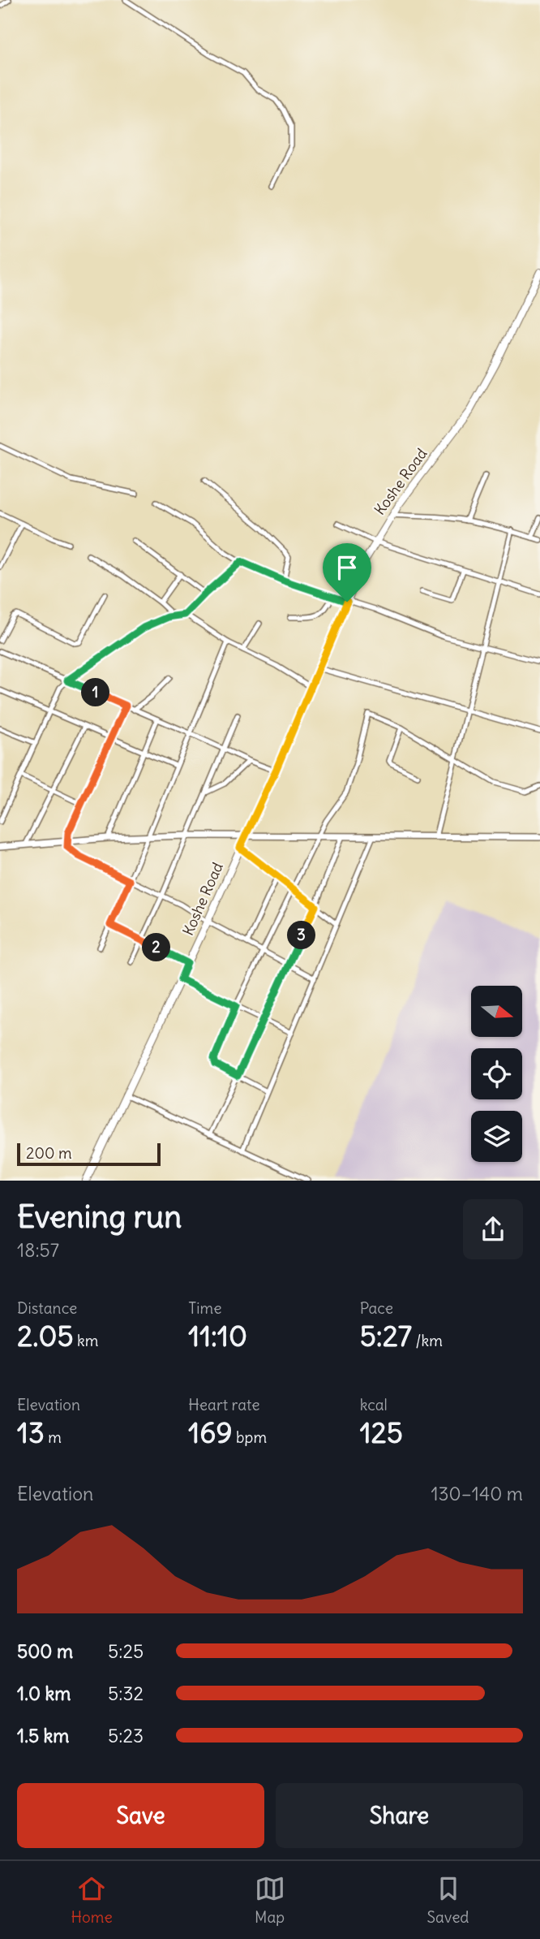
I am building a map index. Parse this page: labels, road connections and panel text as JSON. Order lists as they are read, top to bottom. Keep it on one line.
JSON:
{"streets":{"main road":["Koshe Road"]},"scale_bar":"200 m","north":"right","page":{"pins":["1","3","2"],"scale":"200 m","heading":["Evening run","18:57"],"stats":[["Distance","2.05 km"],["Time","11:10"],["Pace","5:27 /km"],["Elevation","13 m"],["Heart rate","169 bpm"],["kcal","125"]],"chart":["Elevation","130–140 m"],"list":[{"name":"500 m","note":"5:25"},{"name":"1.0 km","note":"5:32"},{"name":"1.5 km","note":"5:23"}],"buttons":["Save","Share"],"tabs":["Home","Map","Saved"]}}
